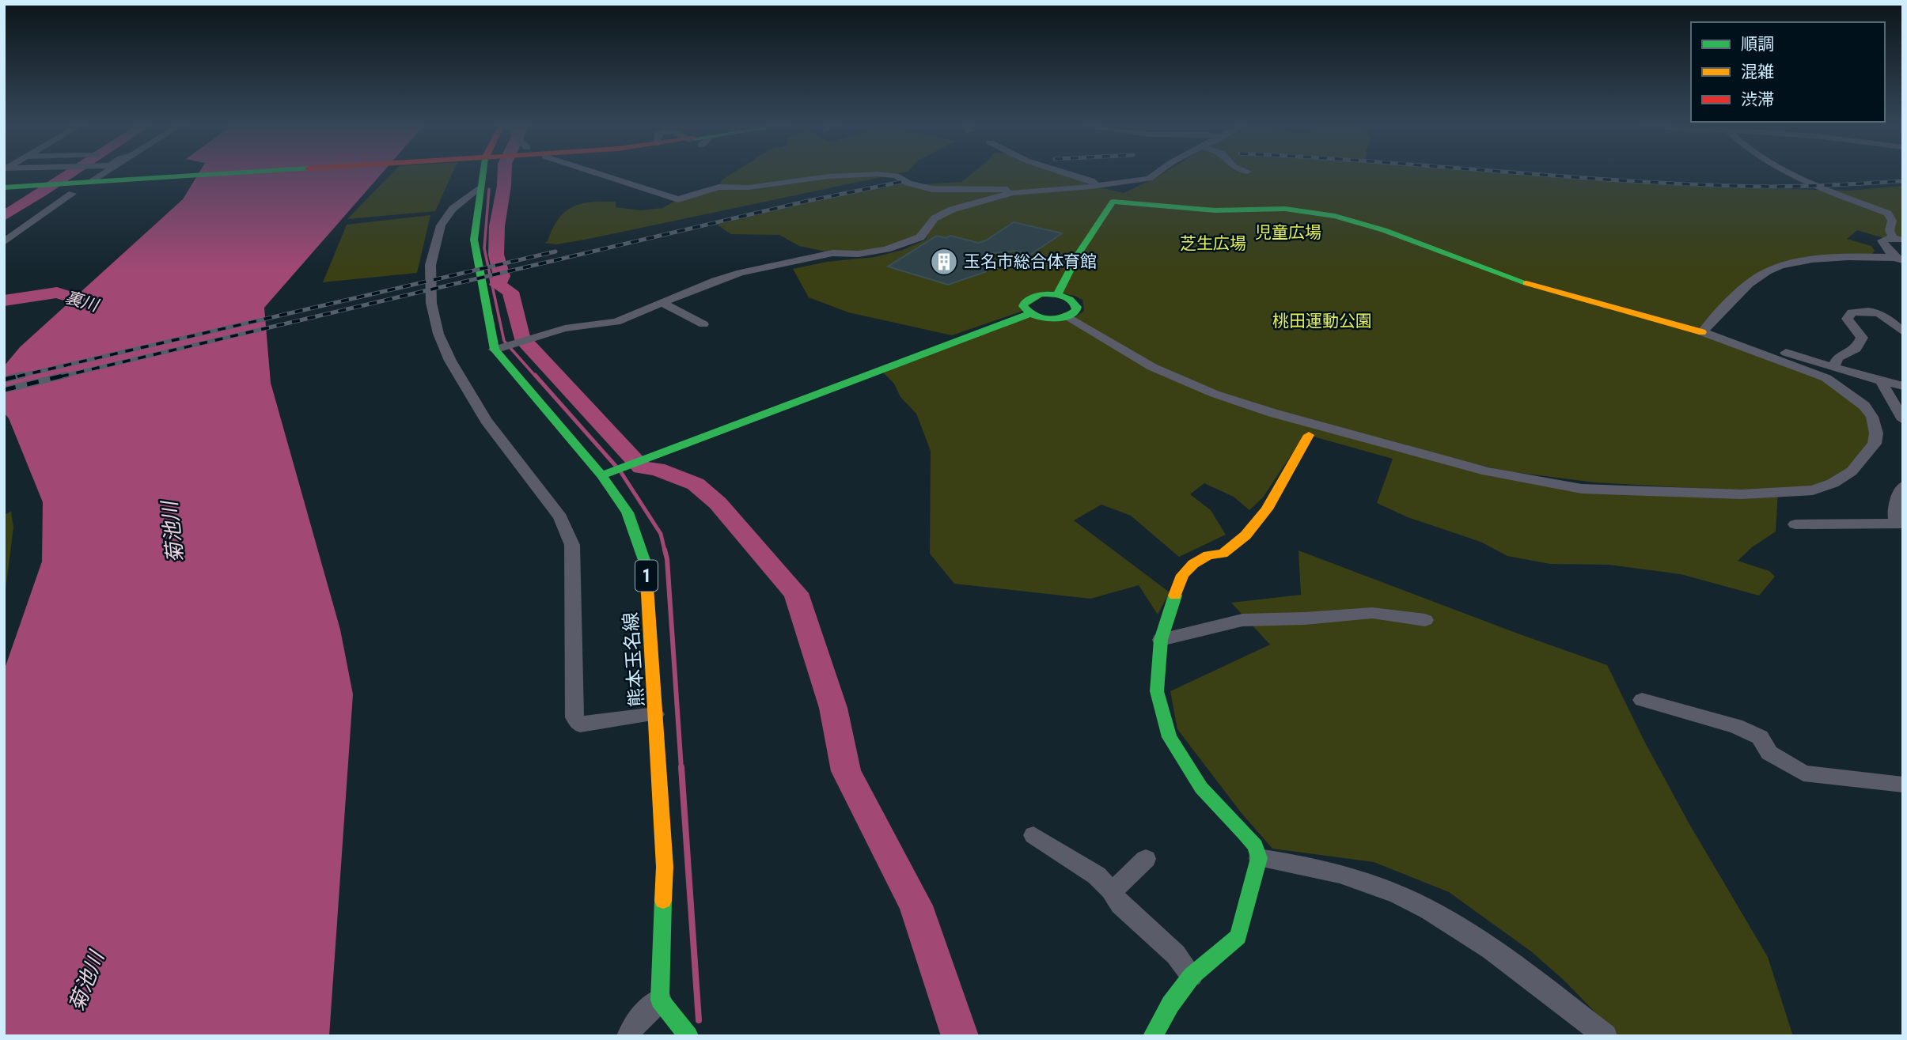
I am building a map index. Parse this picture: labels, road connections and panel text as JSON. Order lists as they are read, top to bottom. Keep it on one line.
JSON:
{"streets":{"main road":["1","熊本玉名線"]},"water":["裏川","菊池川"],"parks":["児童広場","芝生広場","桃田運動公園"],"places":{"building":["玉名市総合体育館"]},"legend":["順調","混雑","渋滞"]}
